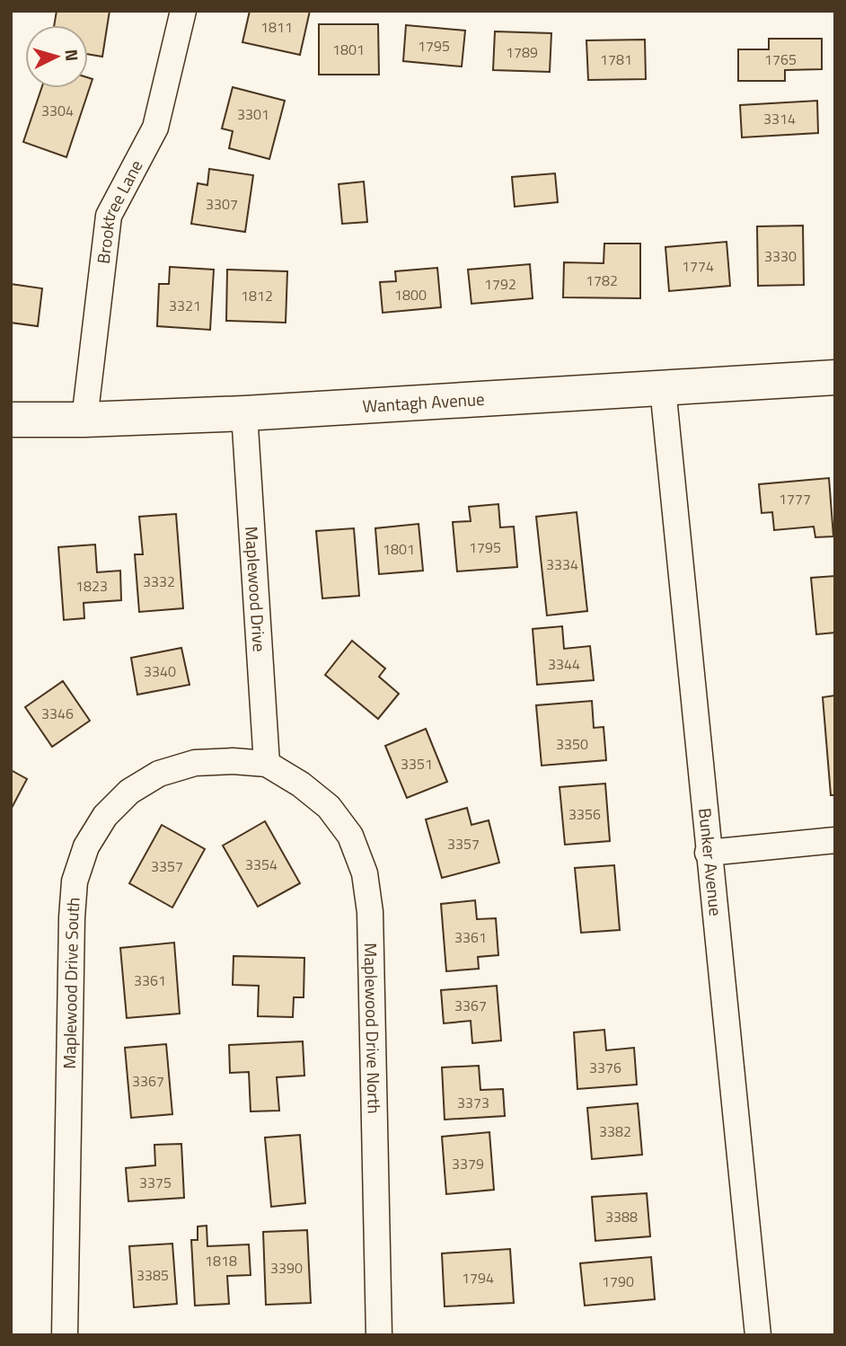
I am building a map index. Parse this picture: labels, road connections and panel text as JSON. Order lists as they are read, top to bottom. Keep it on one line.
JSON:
{"streets":{"main road":["Wantagh Avenue"],"street":["Brooktree Lane","Maplewood Drive","Bunker Avenue","Maplewood Drive South","Maplewood Drive North"]},"crossings":[["Brooktree Lane","Wantagh Avenue"],["Wantagh Avenue","Maplewood Drive"],["Wantagh Avenue","Bunker Avenue"],["Maplewood Drive","Maplewood Drive South"],["Maplewood Drive","Maplewood Drive North"],["Maplewood Drive South","Maplewood Drive North"]],"house_numbers":["1811","1795","1801","1789","1781","1765","3304","3301","3314","3307","3330","1774","1782","1792","1800","1812","3321","1777","1795","1801","3334","3332","1823","3344","3340","3346","3350","3351","3356","3357","3354","3357","3361","3361","3367","3376","3367","3373","3382","3379","3375","3388","1818","3390","3385","1794","1790"],"north":"right"}
